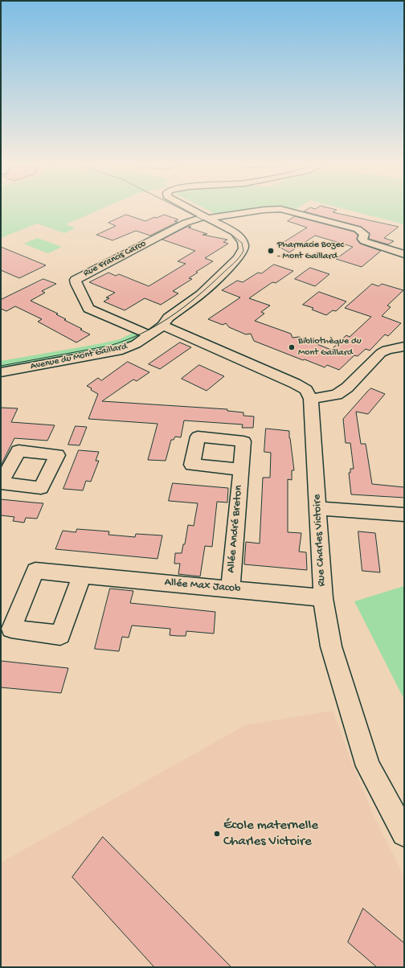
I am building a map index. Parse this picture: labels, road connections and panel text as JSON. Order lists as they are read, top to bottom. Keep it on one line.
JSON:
{"streets":{"street":["Rue Francis Carco","Avenue du Mont Gaillard","Allée André Breton","Rue Charles Victoire","Allée Max Jacob"]},"crossings":[["Rue Francis Carco","Avenue du Mont Gaillard"],["Allée André Breton","Allée Max Jacob"],["Rue Charles Victoire","Allée Max Jacob"]],"places":["Pharmacie Bozec - Mont Gaillard","Bibliothèque du Mont Gaillard","École maternelle Charles Victoire"]}
